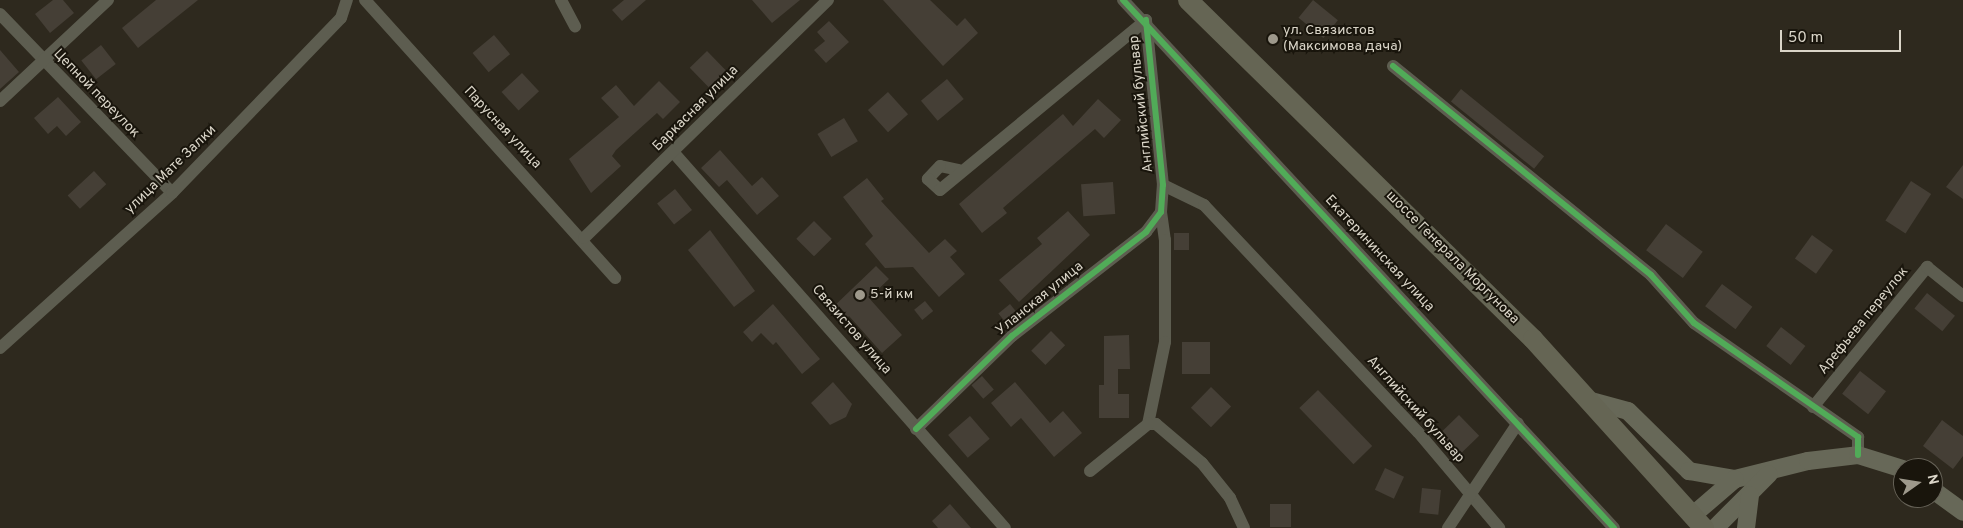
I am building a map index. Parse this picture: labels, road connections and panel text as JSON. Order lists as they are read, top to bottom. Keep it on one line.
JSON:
{"streets":{"main road":["шоссе Генерала Моргунова"],"street":["Цепной переулок","Английский бульвар","Баркасная улица","Парусная улица","улица Мате Залки","Екатерининская улица","Уланская улица","Арефьева переулок","Связистов улица"]},"crossings":[["Цепной переулок","улица Мате Залки"],["Английский бульвар","Екатерининская улица"],["Баркасная улица","Парусная улица"],["Баркасная улица","Связистов улица"],["Уланская улица","Связистов улица"]],"places":["ул. Связистов (Максимова дача)","5-й км"],"scale_bar":"50 m","north":"right"}
